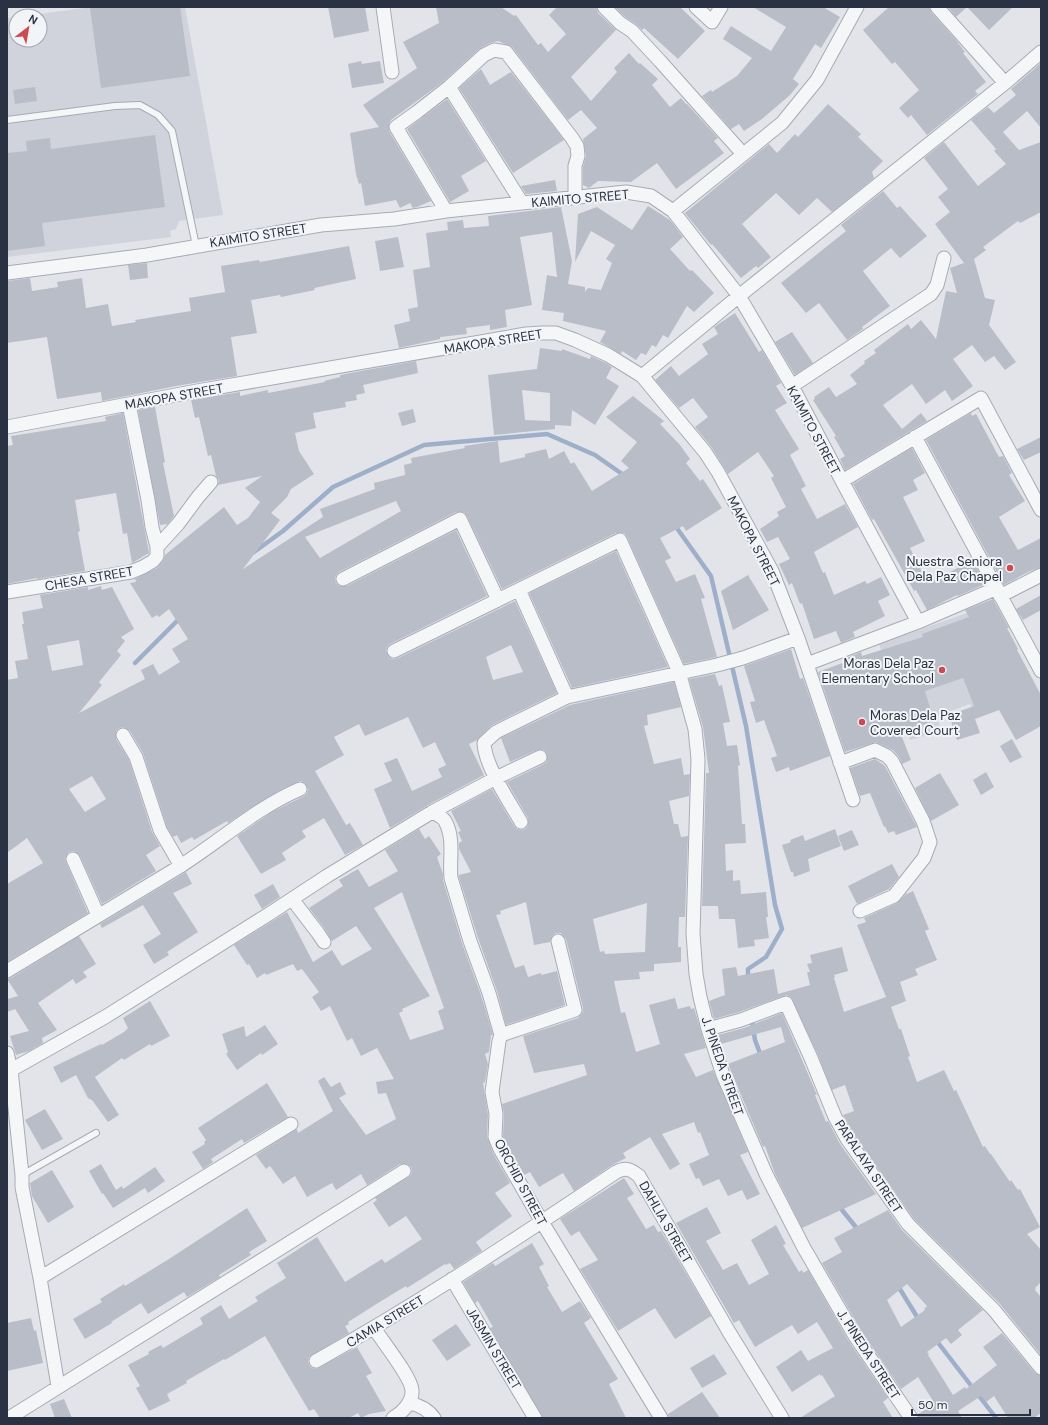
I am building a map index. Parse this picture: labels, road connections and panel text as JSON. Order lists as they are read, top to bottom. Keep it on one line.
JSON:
{"streets":{"street":["KAIMITO STREET","MAKOPA STREET","CHESA STREET","J. PINEDA STREET","PARALAYA STREET","ORCHID STREET","DAHLIA STREET","CAMIA STREET","JASMIN STREET"]},"crossings":[["J. PINEDA STREET","PARALAYA STREET"],["ORCHID STREET","DAHLIA STREET"],["DAHLIA STREET","CAMIA STREET"],["DAHLIA STREET","JASMIN STREET"],["CAMIA STREET","JASMIN STREET"]],"places":["Nuestra Seniora Dela Paz Chapel","Moras Dela Paz Elementary School","Moras Dela Paz Covered Court"],"scale_bar":"50 m","north":"top right"}
